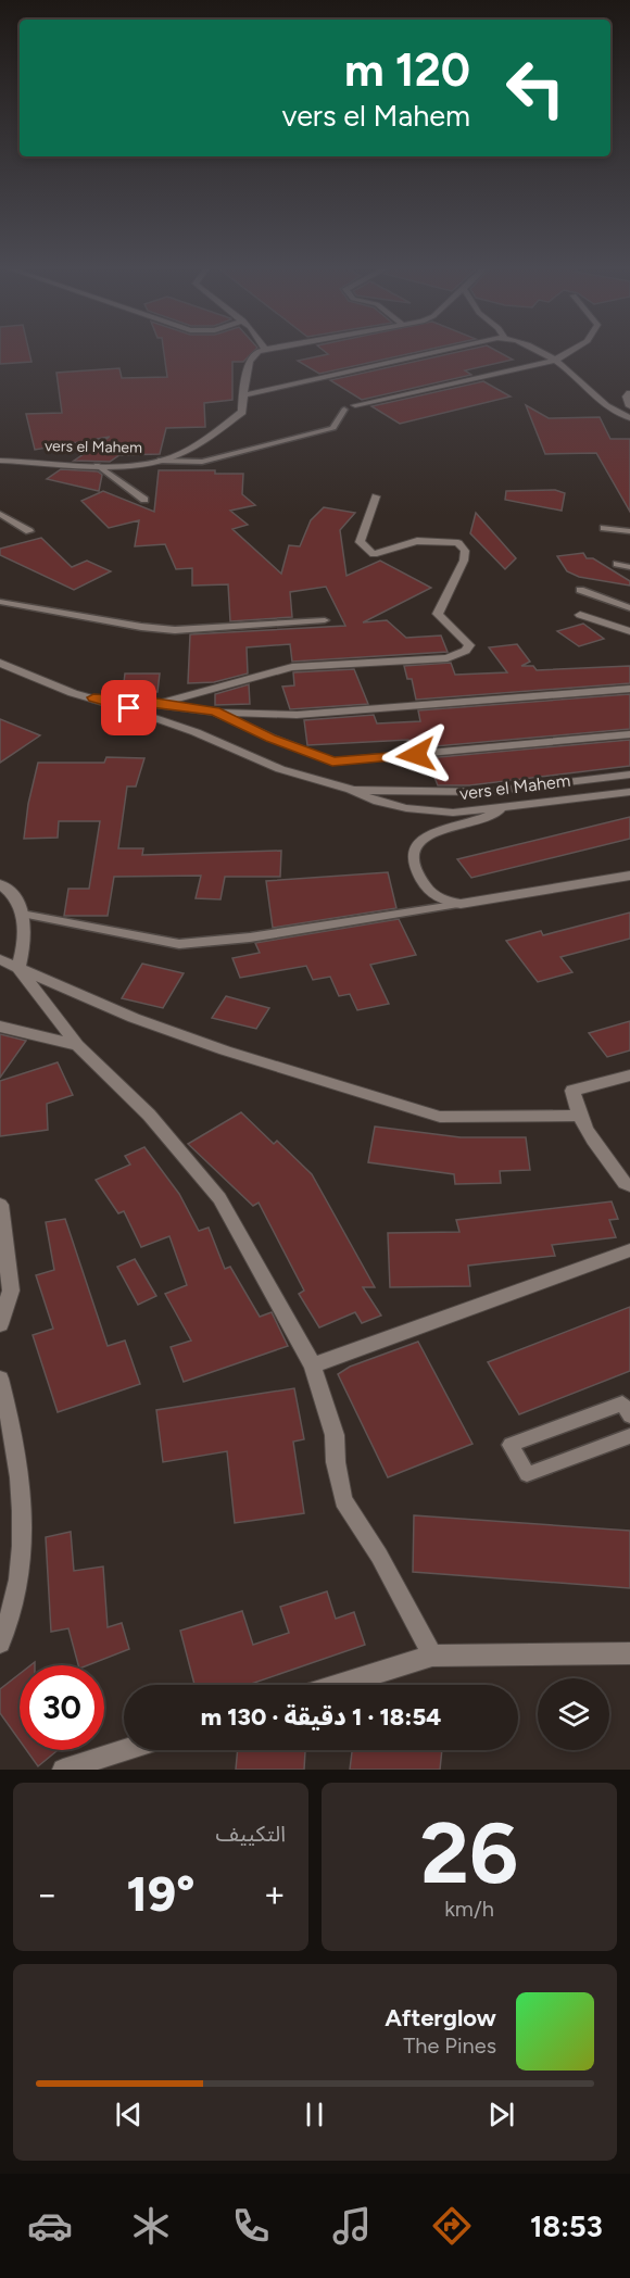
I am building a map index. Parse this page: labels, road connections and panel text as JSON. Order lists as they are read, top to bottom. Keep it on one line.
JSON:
{"streets":{"street":["vers el Mahem"]},"page":{"turn":["120 m","vers el Mahem"],"limit":"30","trip":"18:54 · 1 دقيقة · 130 m","tile":[["26","km/h"],"التكييف"],"heat":["−","19°","+"],"song":["Afterglow","The Pines"],"tabs":"18:53"}}
